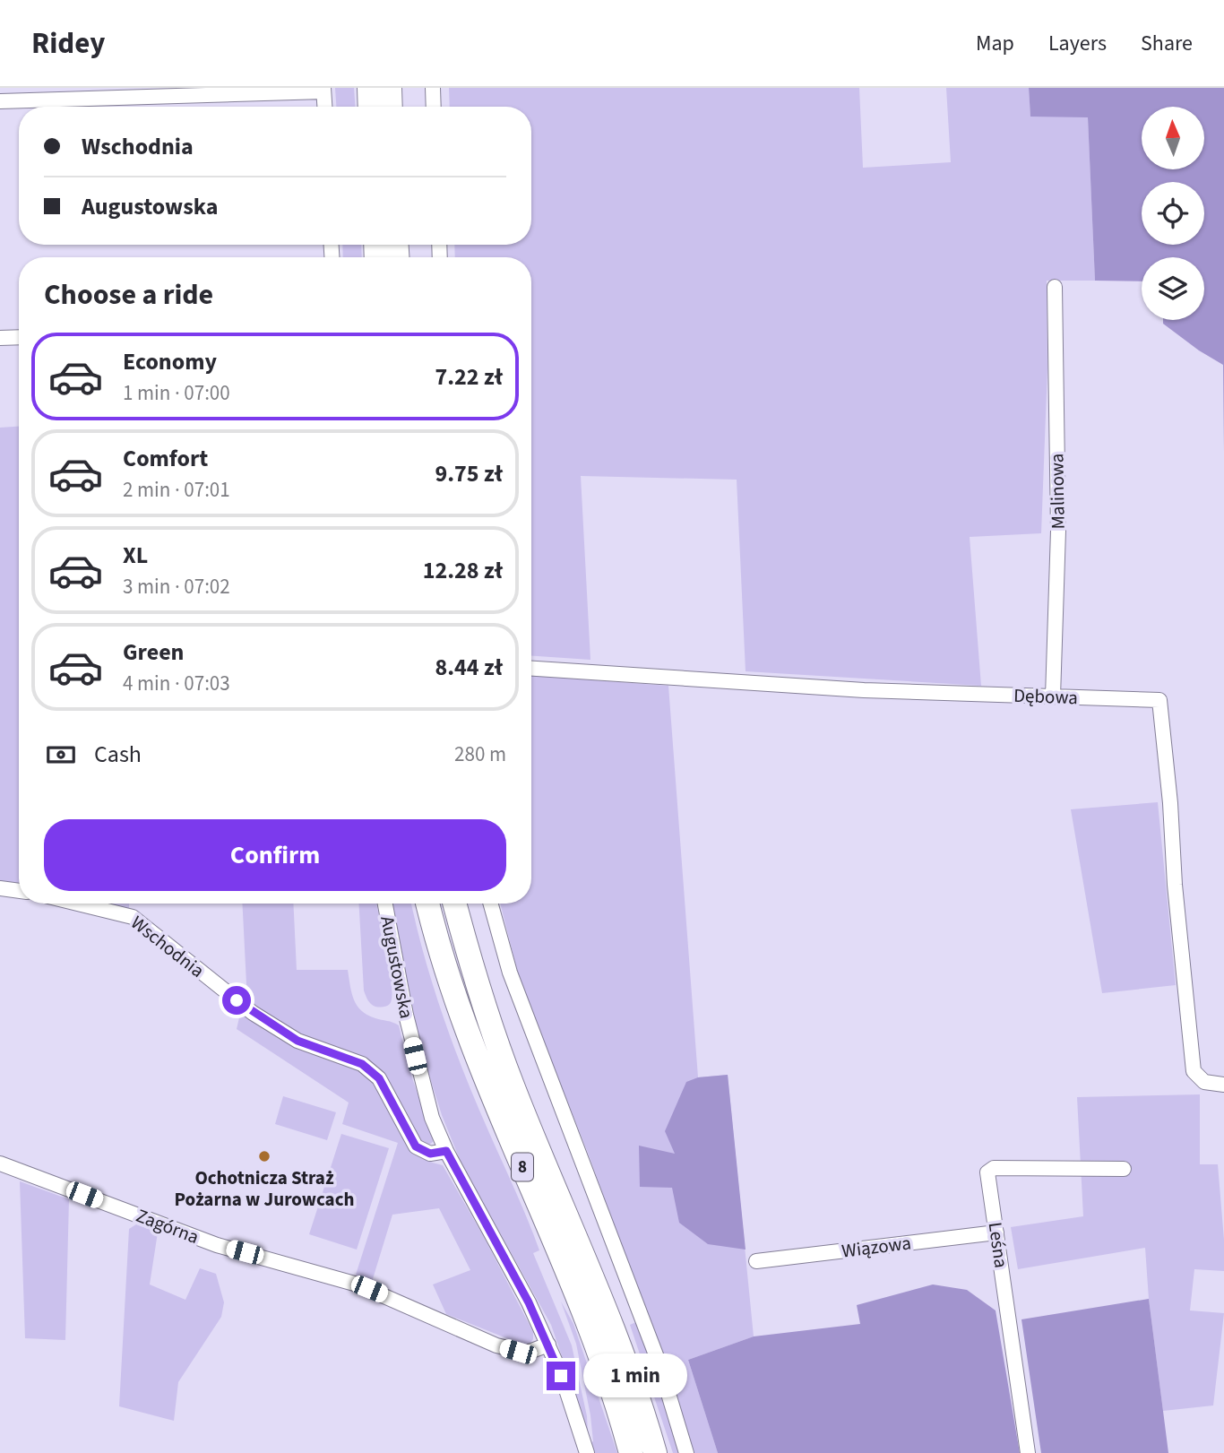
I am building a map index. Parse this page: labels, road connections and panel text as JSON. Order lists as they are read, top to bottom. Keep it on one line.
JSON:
{"streets":{"highway":["8"],"street":["Malinowa","Dębowa","Wschodnia","Augustowska","Zagórna","Leśna","Wiązowa"]},"crossings":[["Malinowa","Dębowa"],["Wschodnia","Augustowska"],["Augustowska","Zagórna"],["Leśna","Wiązowa"]],"places":["Ochotnicza Straż Pożarna w Jurowcach"],"north":"top","page":{"header":"Ridey","nav":["Map","Layers","Share"],"banner":["Wschodnia","Augustowska"],"heading":"Choose a ride","list":[{"name":"Economy","note":"1 min · 07:00","value":"7.22 zł"},{"name":"Comfort","note":"2 min · 07:01","value":"9.75 zł"},{"name":"XL","note":"3 min · 07:02","value":"12.28 zł"},{"name":"Green","note":"4 min · 07:03","value":"8.44 zł"}],"pay":["Cash","280 m"],"buttons":"Confirm","bubble":"1 min"}}
